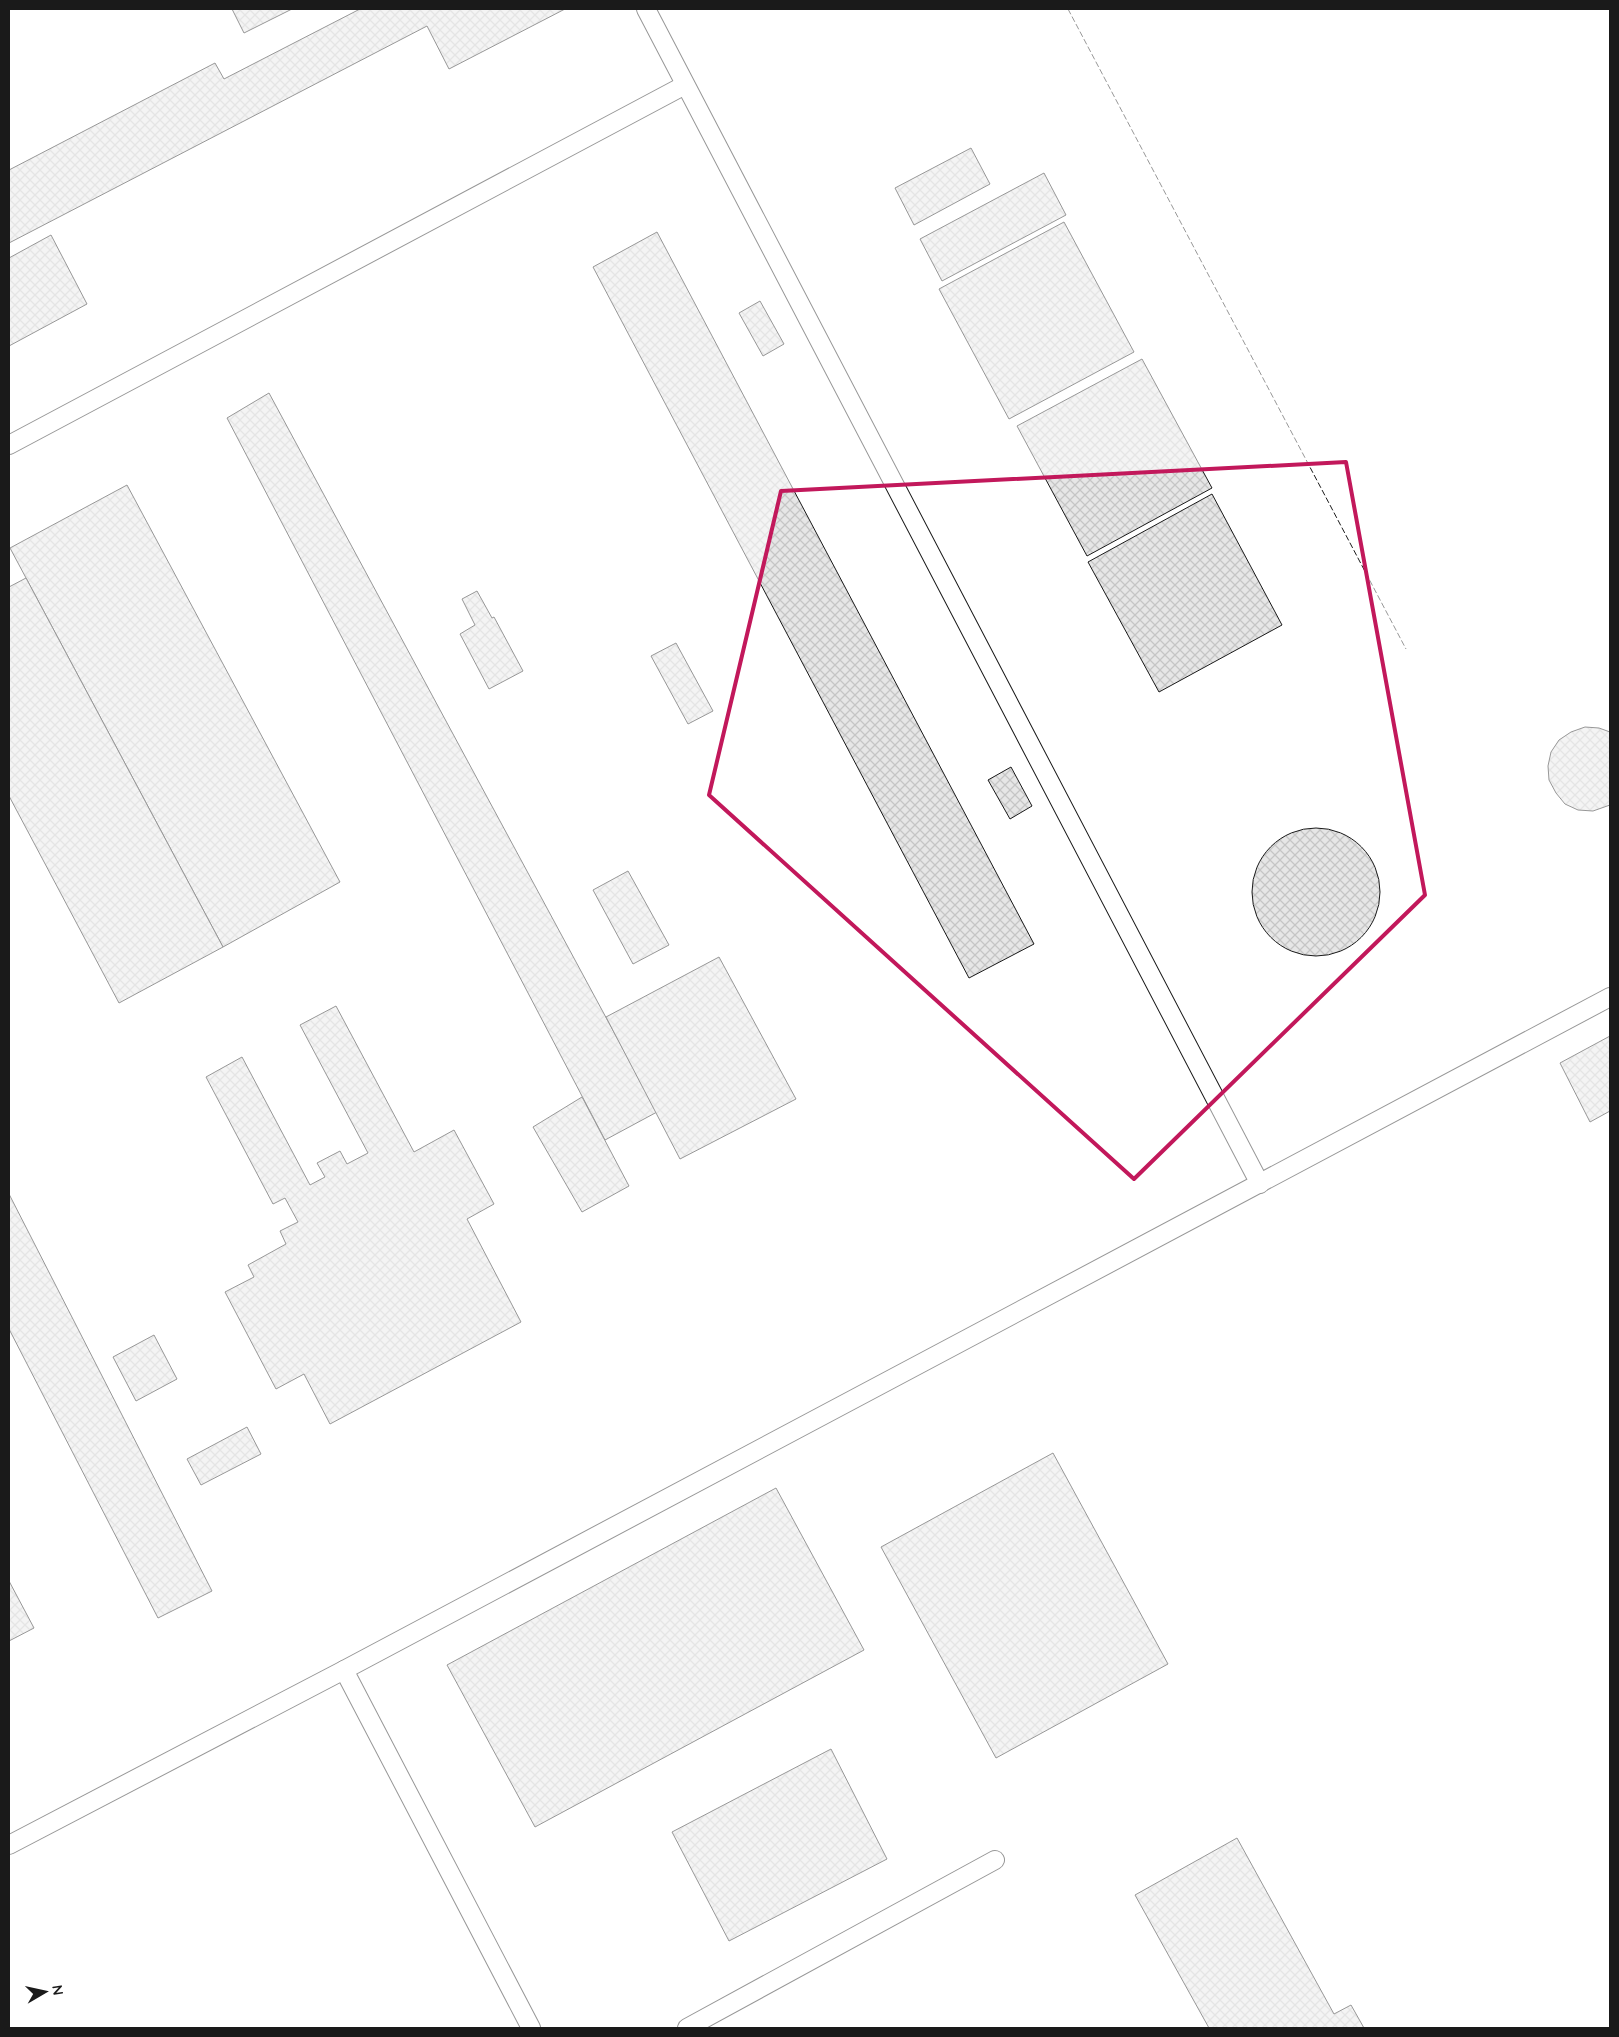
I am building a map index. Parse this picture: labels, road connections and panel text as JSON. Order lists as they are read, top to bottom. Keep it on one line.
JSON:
{"north":"right"}
